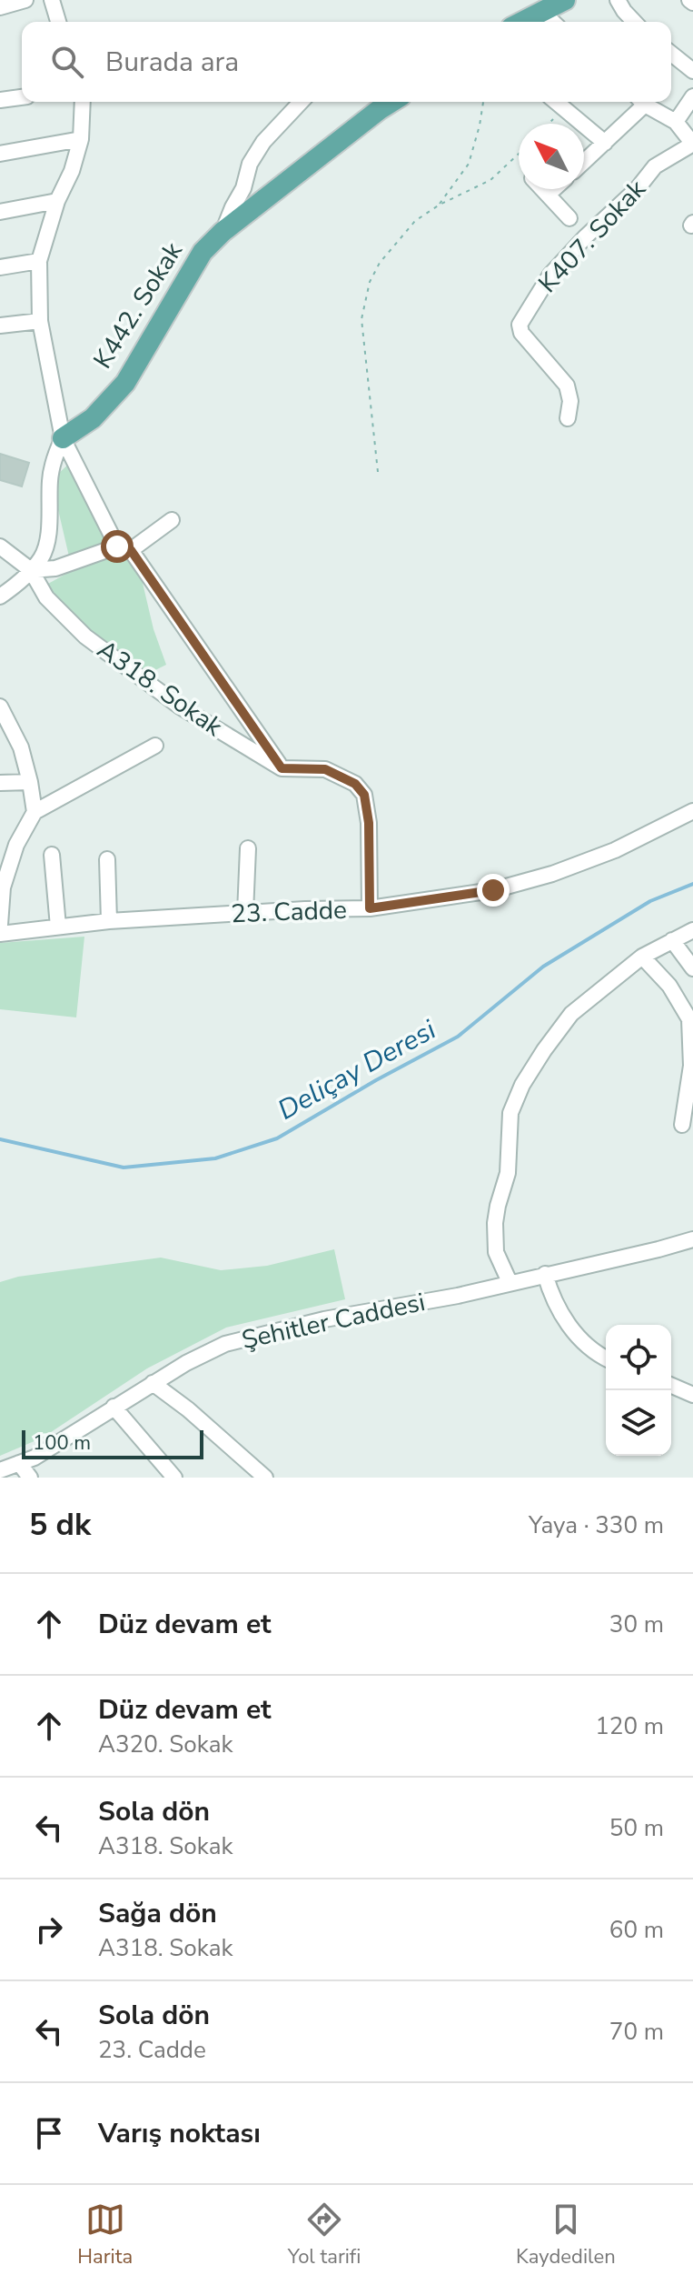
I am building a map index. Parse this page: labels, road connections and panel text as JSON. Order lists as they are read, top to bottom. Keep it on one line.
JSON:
{"streets":{"main road":["K442. Sokak"],"street":["K407. Sokak","A318. Sokak","23. Cadde","Şehitler Caddesi"]},"water":["Deliçay Deresi"],"scale_bar":"100 m","north":"top left","page":{"search":"Burada ara","scale":"100 m","heading":["5 dk","Yaya · 330 m"],"list":[["Düz devam et","30 m"],["Düz devam et","A320. Sokak","120 m"],["Sola dön","A318. Sokak","50 m"],["Sağa dön","A318. Sokak","60 m"],["Sola dön","23. Cadde","70 m"],"Varış noktası"],"nav":["Harita","Yol tarifi","Kaydedilen"]}}
